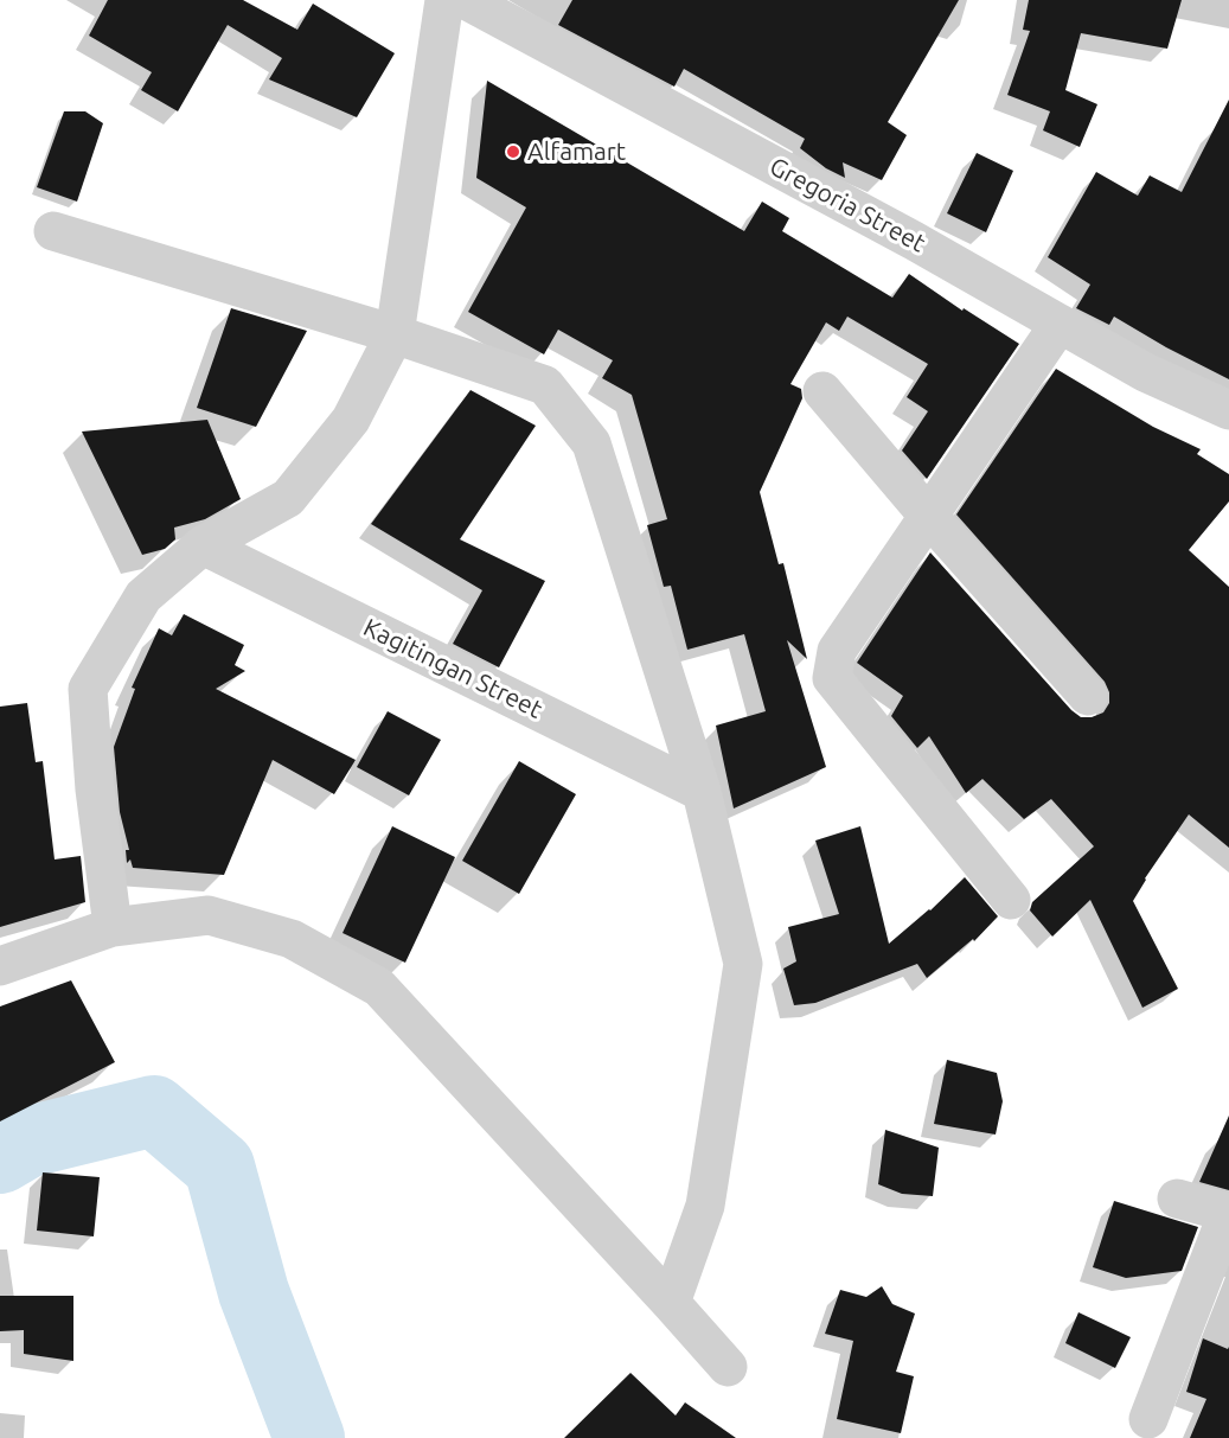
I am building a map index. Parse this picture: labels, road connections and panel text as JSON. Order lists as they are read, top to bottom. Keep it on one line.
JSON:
{"streets":{"street":["Gregoria Street","Kagitingan Street"]},"places":["Alfamart"]}
